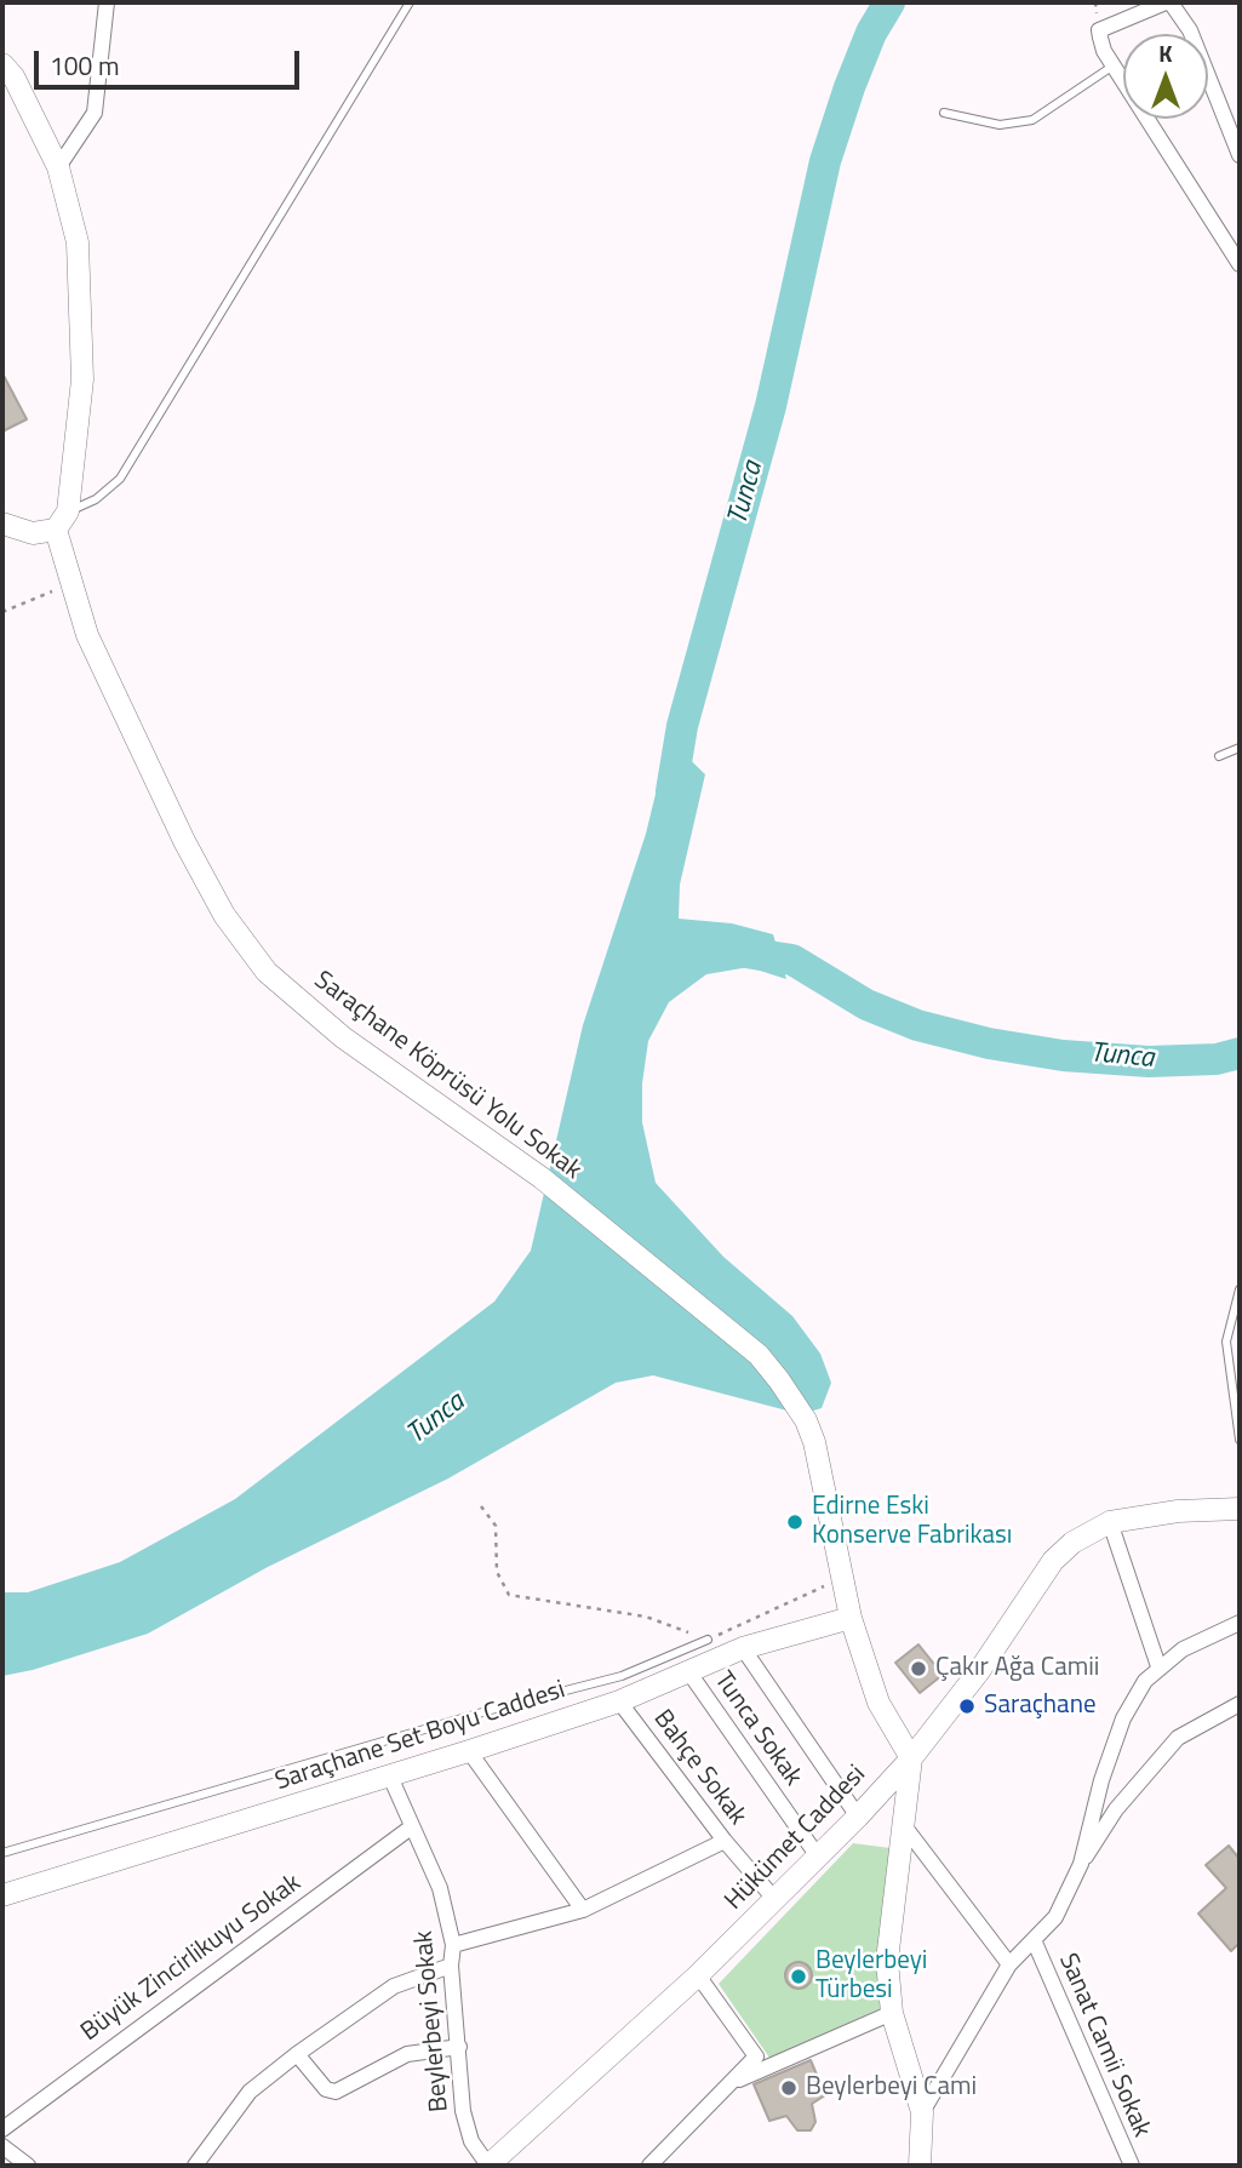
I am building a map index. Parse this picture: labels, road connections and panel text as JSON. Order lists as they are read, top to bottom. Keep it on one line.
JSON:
{"streets":{"street":["Saraçhane Köprüsü Yolu Sokak","Tunca Sokak","Saraçhane Set Boyu Caddesi","Bahçe Sokak","Hükümet Caddesi","Büyük Zincirlikuyu Sokak","Beylerbeyi Sokak","Sanat Camii Sokak"]},"crossings":[["Saraçhane Köprüsü Yolu Sokak","Saraçhane Set Boyu Caddesi"],["Saraçhane Köprüsü Yolu Sokak","Hükümet Caddesi"],["Tunca Sokak","Saraçhane Set Boyu Caddesi"],["Tunca Sokak","Hükümet Caddesi"],["Saraçhane Set Boyu Caddesi","Bahçe Sokak"],["Saraçhane Set Boyu Caddesi","Beylerbeyi Sokak"],["Bahçe Sokak","Hükümet Caddesi"],["Hükümet Caddesi","Beylerbeyi Sokak"],["Büyük Zincirlikuyu Sokak","Beylerbeyi Sokak"]],"water":["Tunca"],"places":["Edirne Eski Konserve Fabrikası","Çakır Ağa Camii","Saraçhane","Beylerbeyi Türbesi","Beylerbeyi Cami"],"scale_bar":"100 m","north":"top"}
